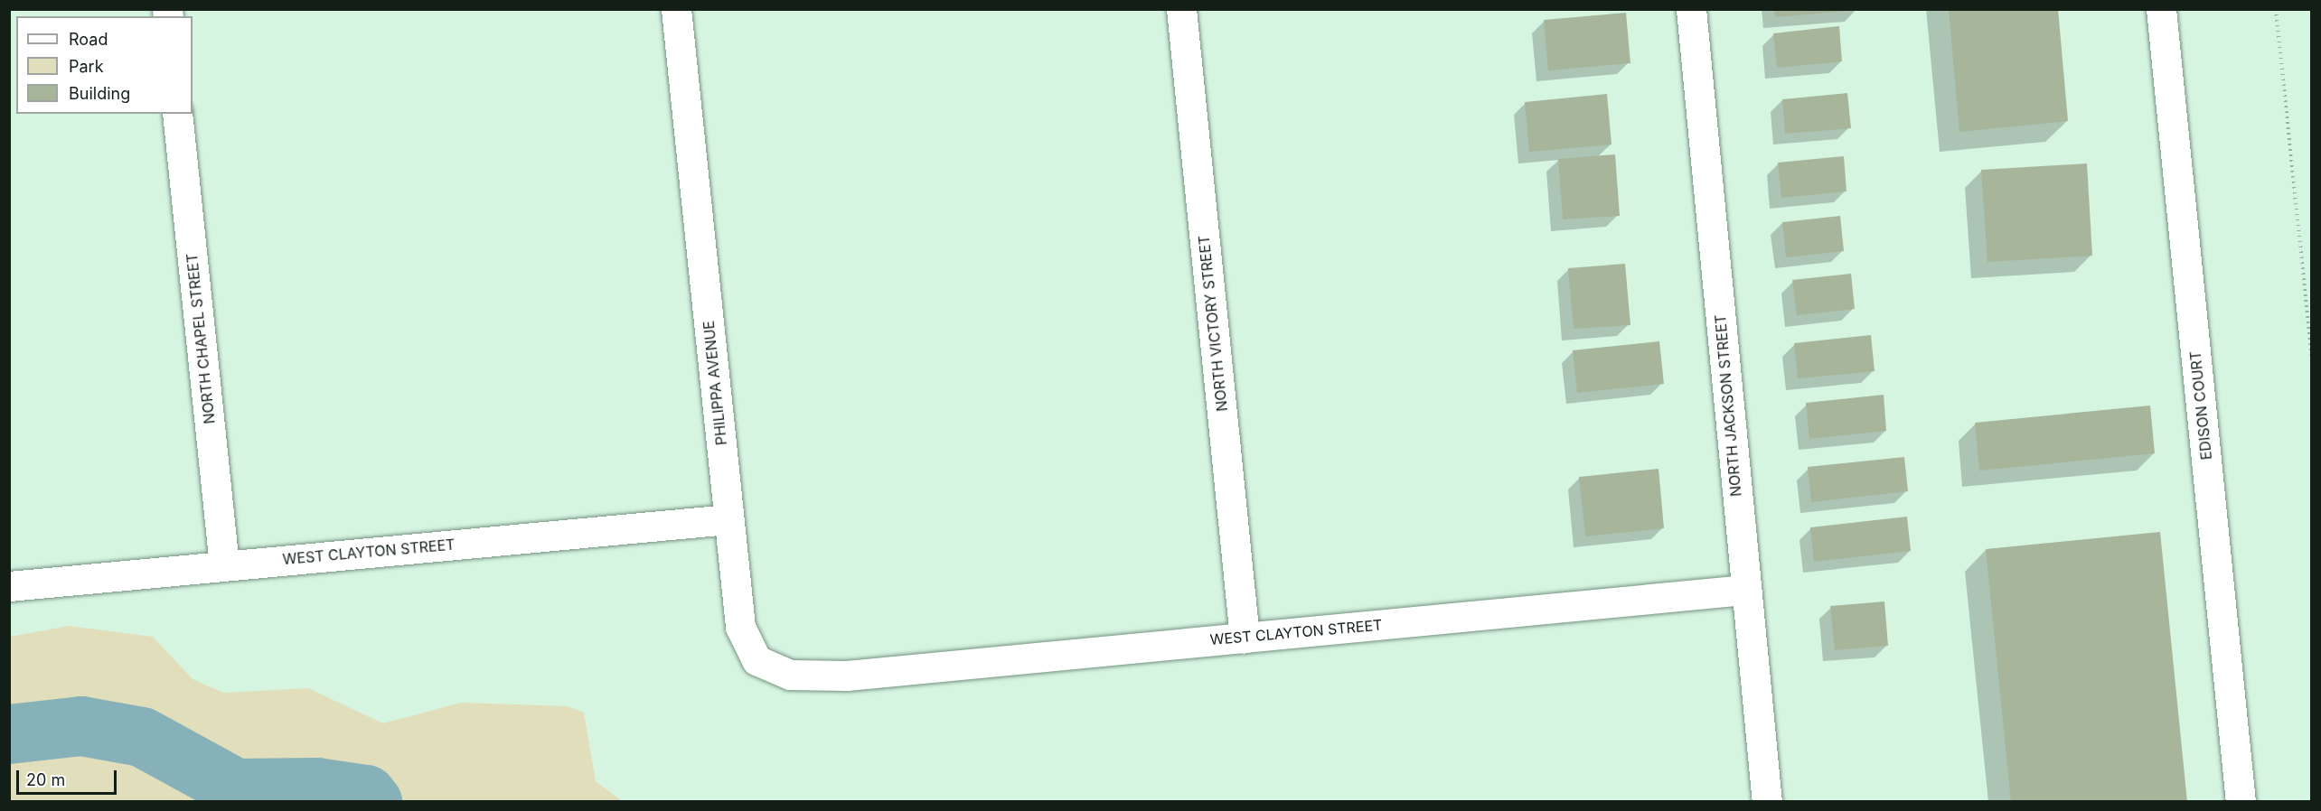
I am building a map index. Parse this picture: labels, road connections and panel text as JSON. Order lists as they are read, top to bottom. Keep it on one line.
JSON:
{"streets":{"street":["NORTH VICTORY STREET","NORTH CHAPEL STREET","PHILIPPA AVENUE","NORTH JACKSON STREET","EDISON COURT","WEST CLAYTON STREET"]},"crossings":[["NORTH VICTORY STREET","WEST CLAYTON STREET"],["NORTH CHAPEL STREET","WEST CLAYTON STREET"],["PHILIPPA AVENUE","WEST CLAYTON STREET"],["NORTH JACKSON STREET","WEST CLAYTON STREET"]],"legend":["Road","Park","Building"],"scale_bar":"20 m"}
